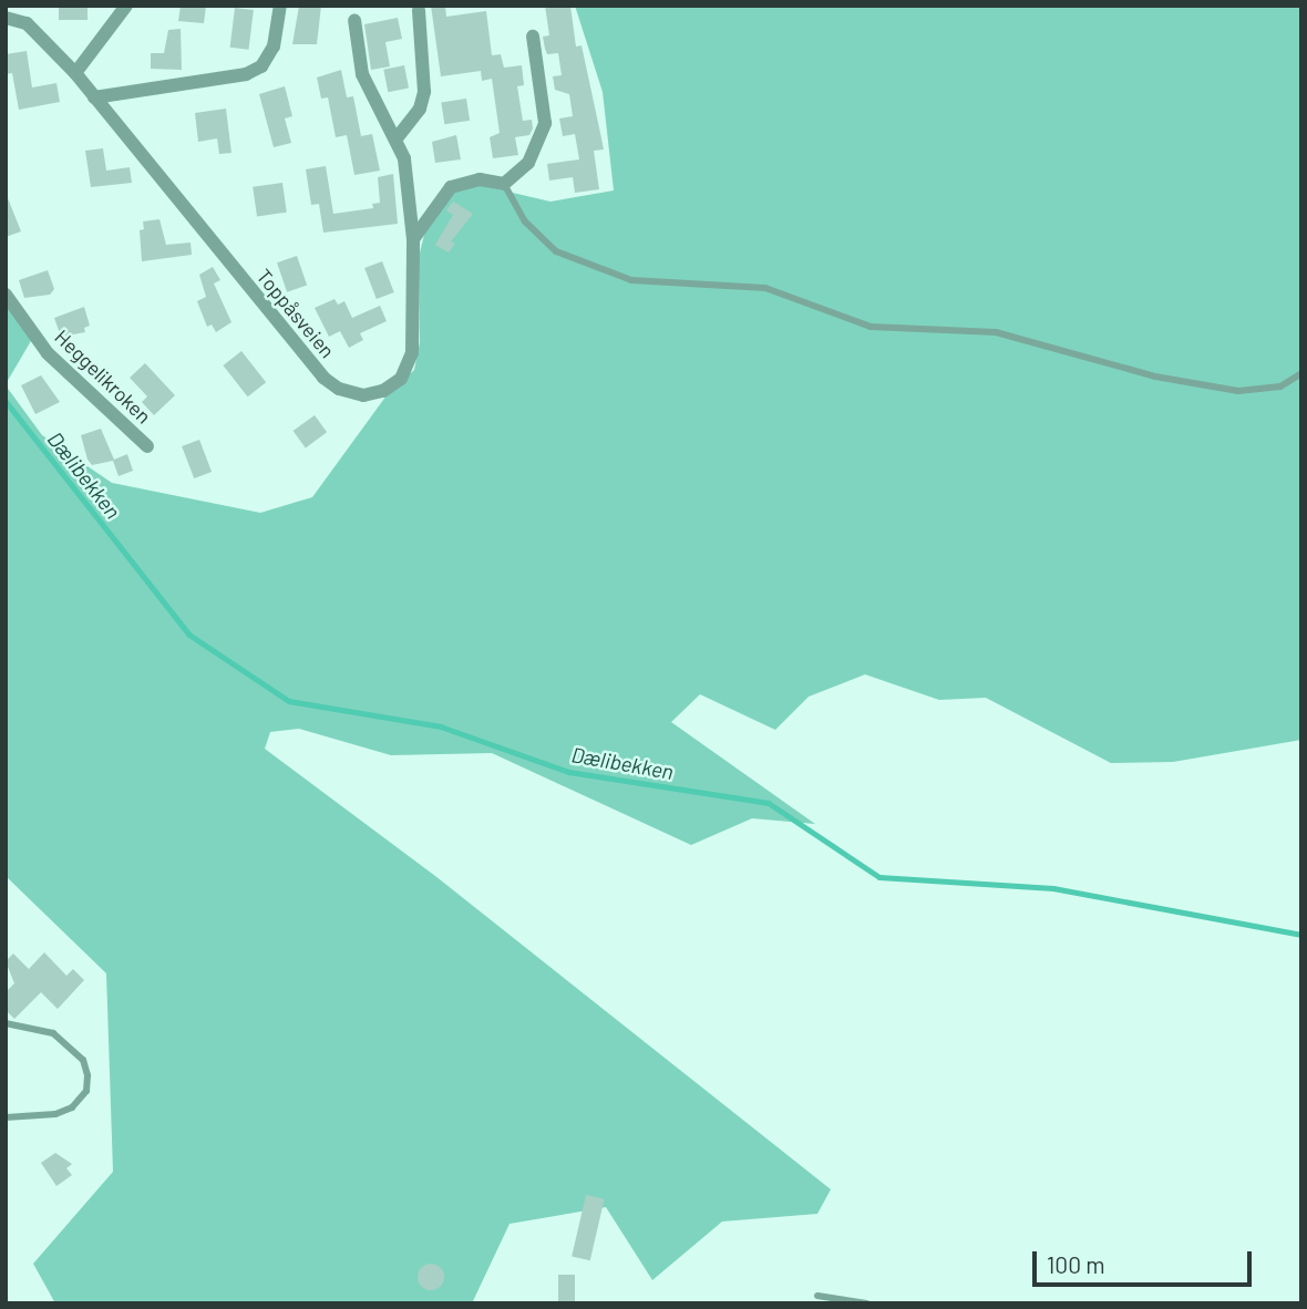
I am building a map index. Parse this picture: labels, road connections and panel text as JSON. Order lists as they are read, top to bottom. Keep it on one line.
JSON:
{"streets":{"street":["Toppåsveien","Heggelikroken"]},"water":["Dælibekken"],"scale_bar":"100 m"}
